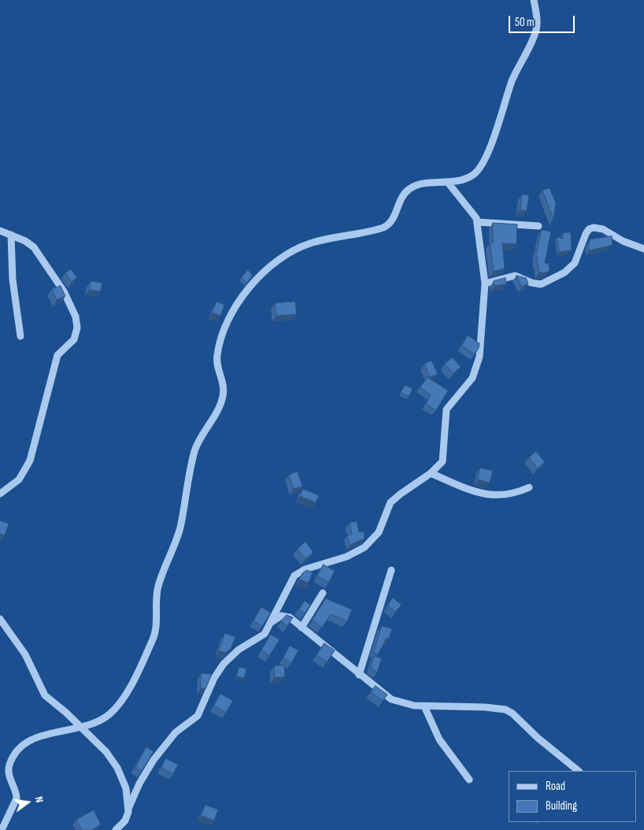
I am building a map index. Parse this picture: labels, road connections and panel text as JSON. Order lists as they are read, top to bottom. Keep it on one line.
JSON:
{"legend":["Road","Building"],"scale_bar":"50 m","north":"right"}
